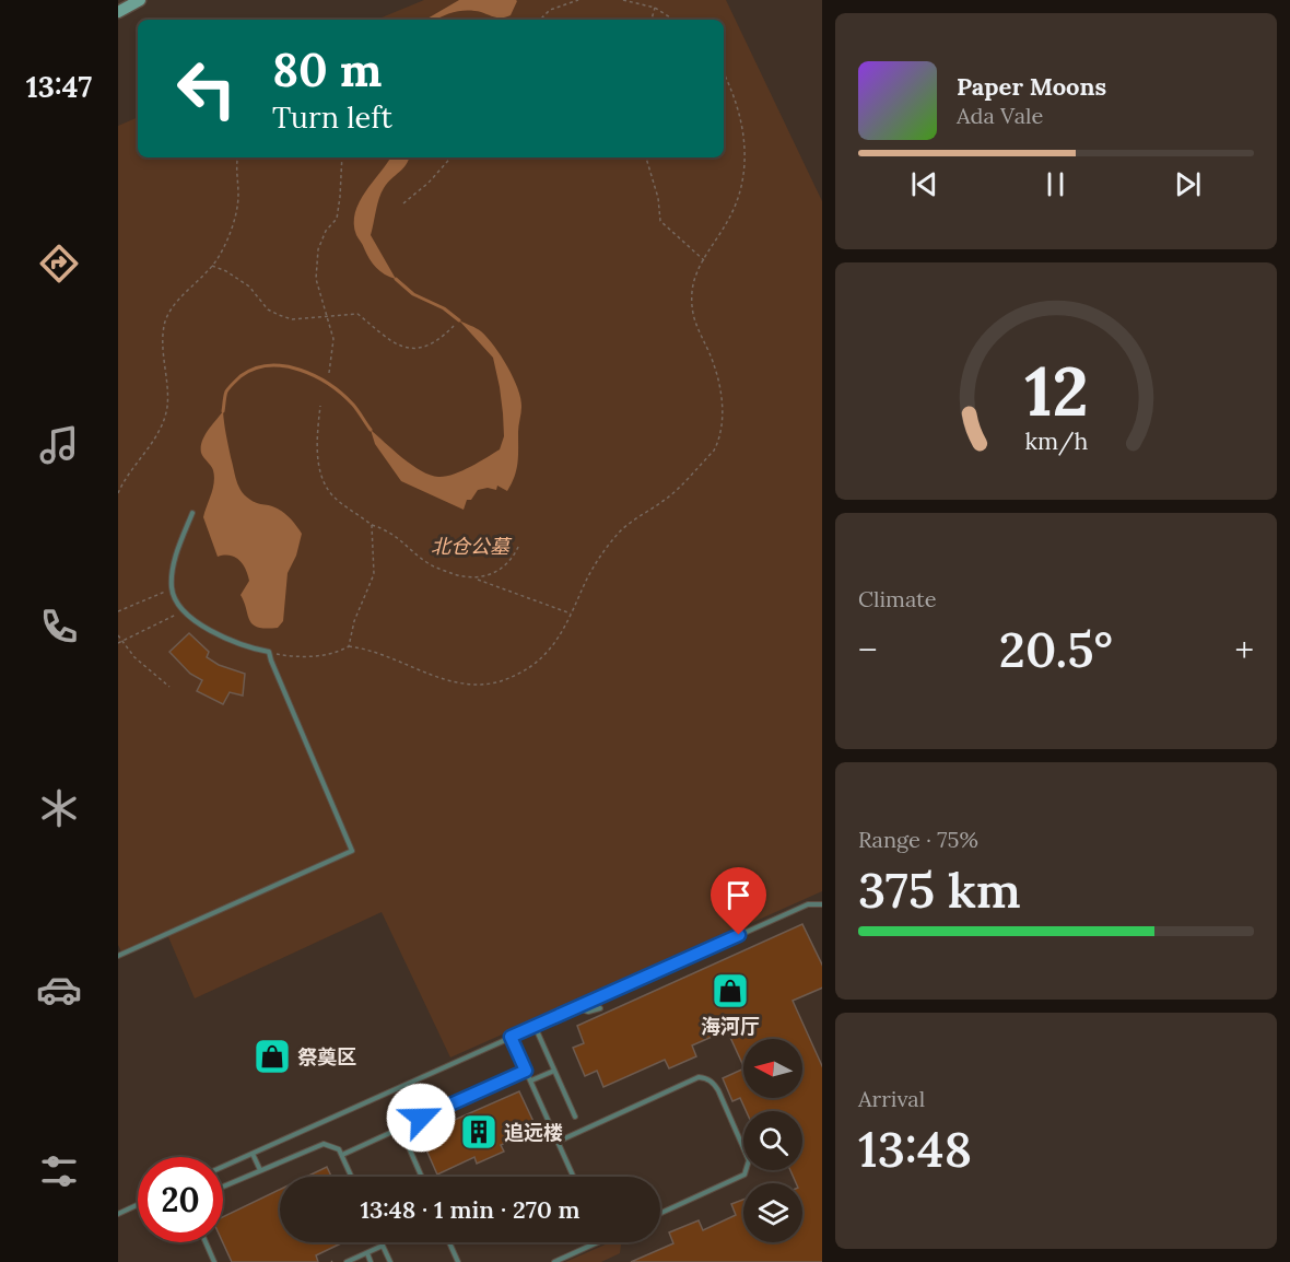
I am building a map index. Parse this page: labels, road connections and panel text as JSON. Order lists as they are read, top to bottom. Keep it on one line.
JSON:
{"parks":["北仓公墓"],"places":{"shop":["海河厅","祭奠区"],"building":["追远楼"]},"north":"left","page":{"tabs":"13:47","turn":["80 m","Turn left"],"song":["Paper Moons","Ada Vale"],"tile":["Climate",["Range · 75%","375 km"],["Arrival","13:48"]],"heat":["−","20.5°","+"],"limit":"20","trip":"13:48 · 1 min · 270 m","gauge":["12","km/h"]}}
